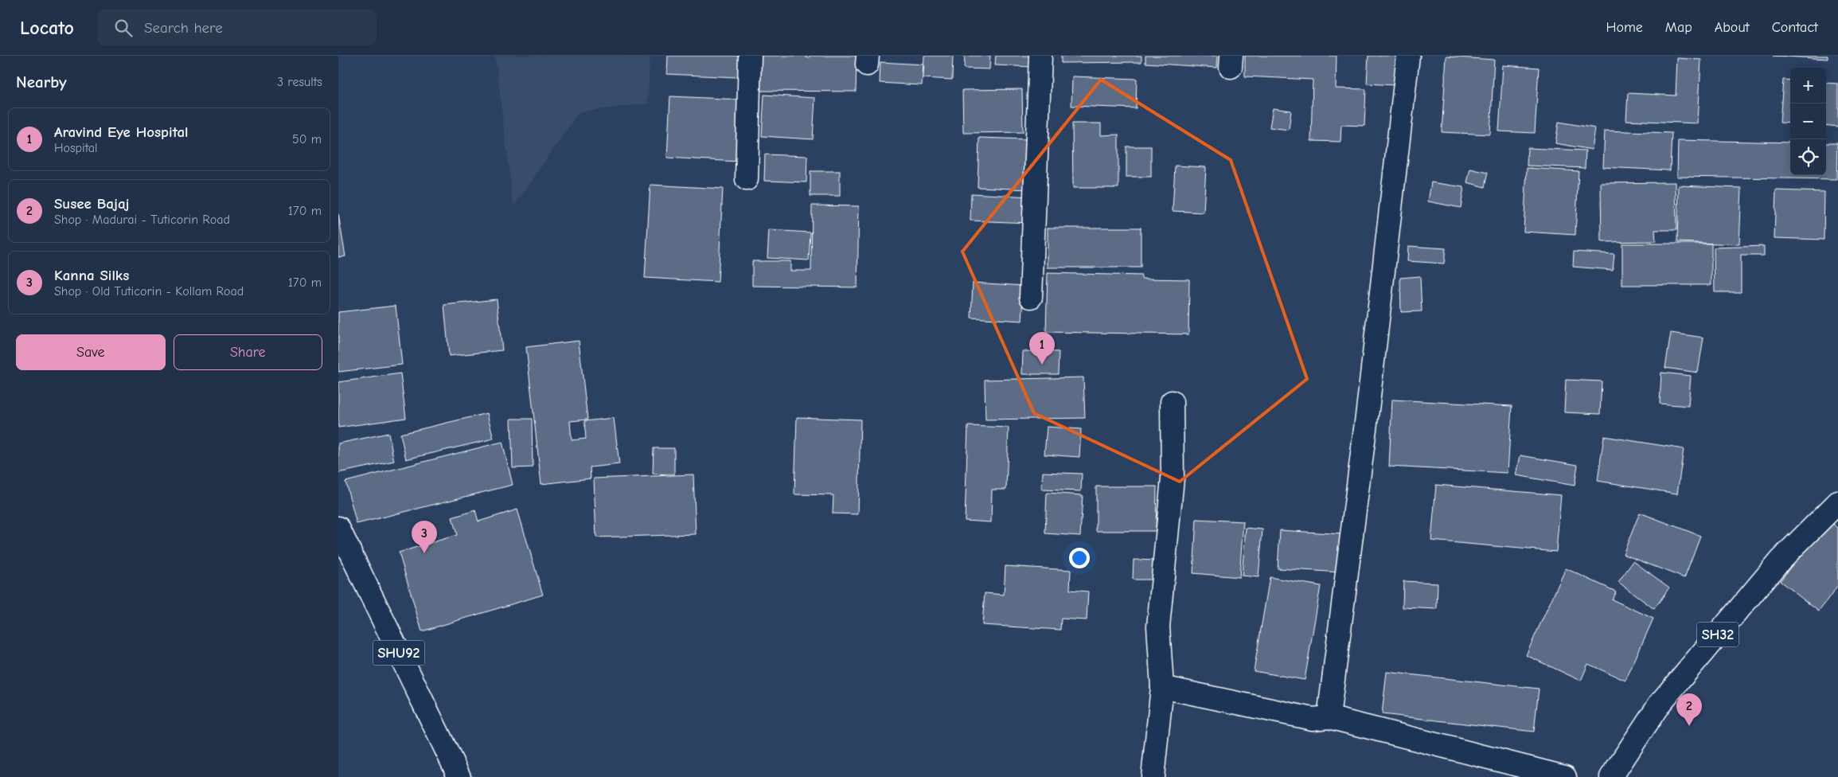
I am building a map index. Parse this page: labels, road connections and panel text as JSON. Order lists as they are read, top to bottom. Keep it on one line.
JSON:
{"streets":{"street":["SH32","SHU92"]},"page":{"header":"Locato","search":"Search here","nav":["Home","Map","About","Contact"],"heading":["Nearby","3 results"],"map_buttons":["+","−"],"list":[{"mark":"1","name":"Aravind Eye Hospital","note":"Hospital","value":"50 m"},{"mark":"2","name":"Susee Bajaj","note":"Shop · Madurai - Tuticorin Road","value":"170 m"},{"mark":"3","name":"Kanna Silks","note":"Shop · Old Tuticorin - Kollam Road","value":"170 m"}],"buttons":["Save","Share"],"pins":["1","3","2"]}}
